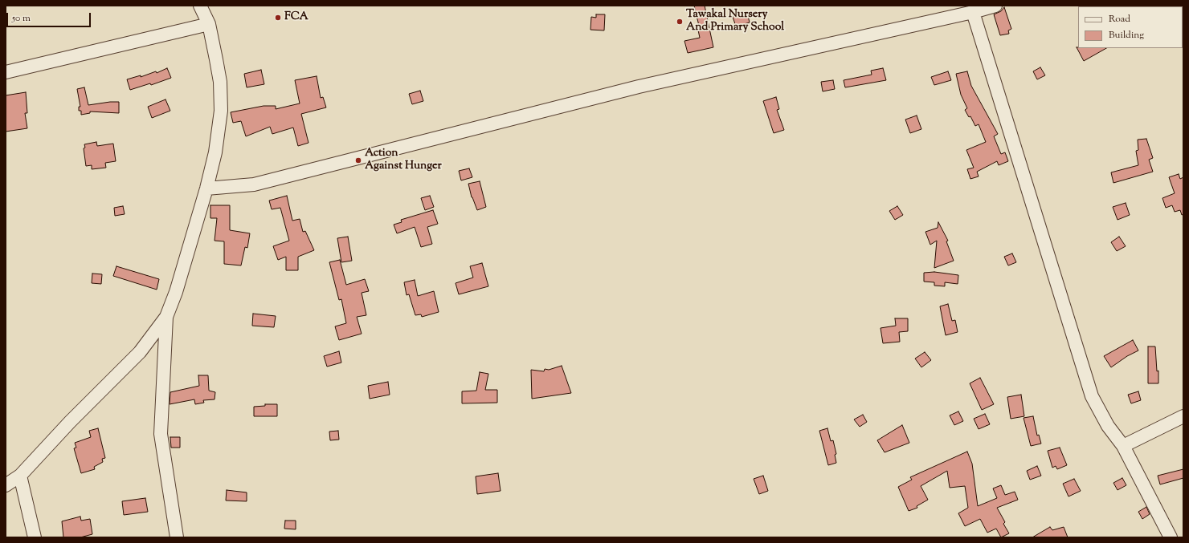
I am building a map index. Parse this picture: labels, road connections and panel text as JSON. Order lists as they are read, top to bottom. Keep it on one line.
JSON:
{"places":["FCA","Tawakal Nursery And Primary School","Action Against Hunger"],"legend":["Road","Building"],"scale_bar":"50 m"}
